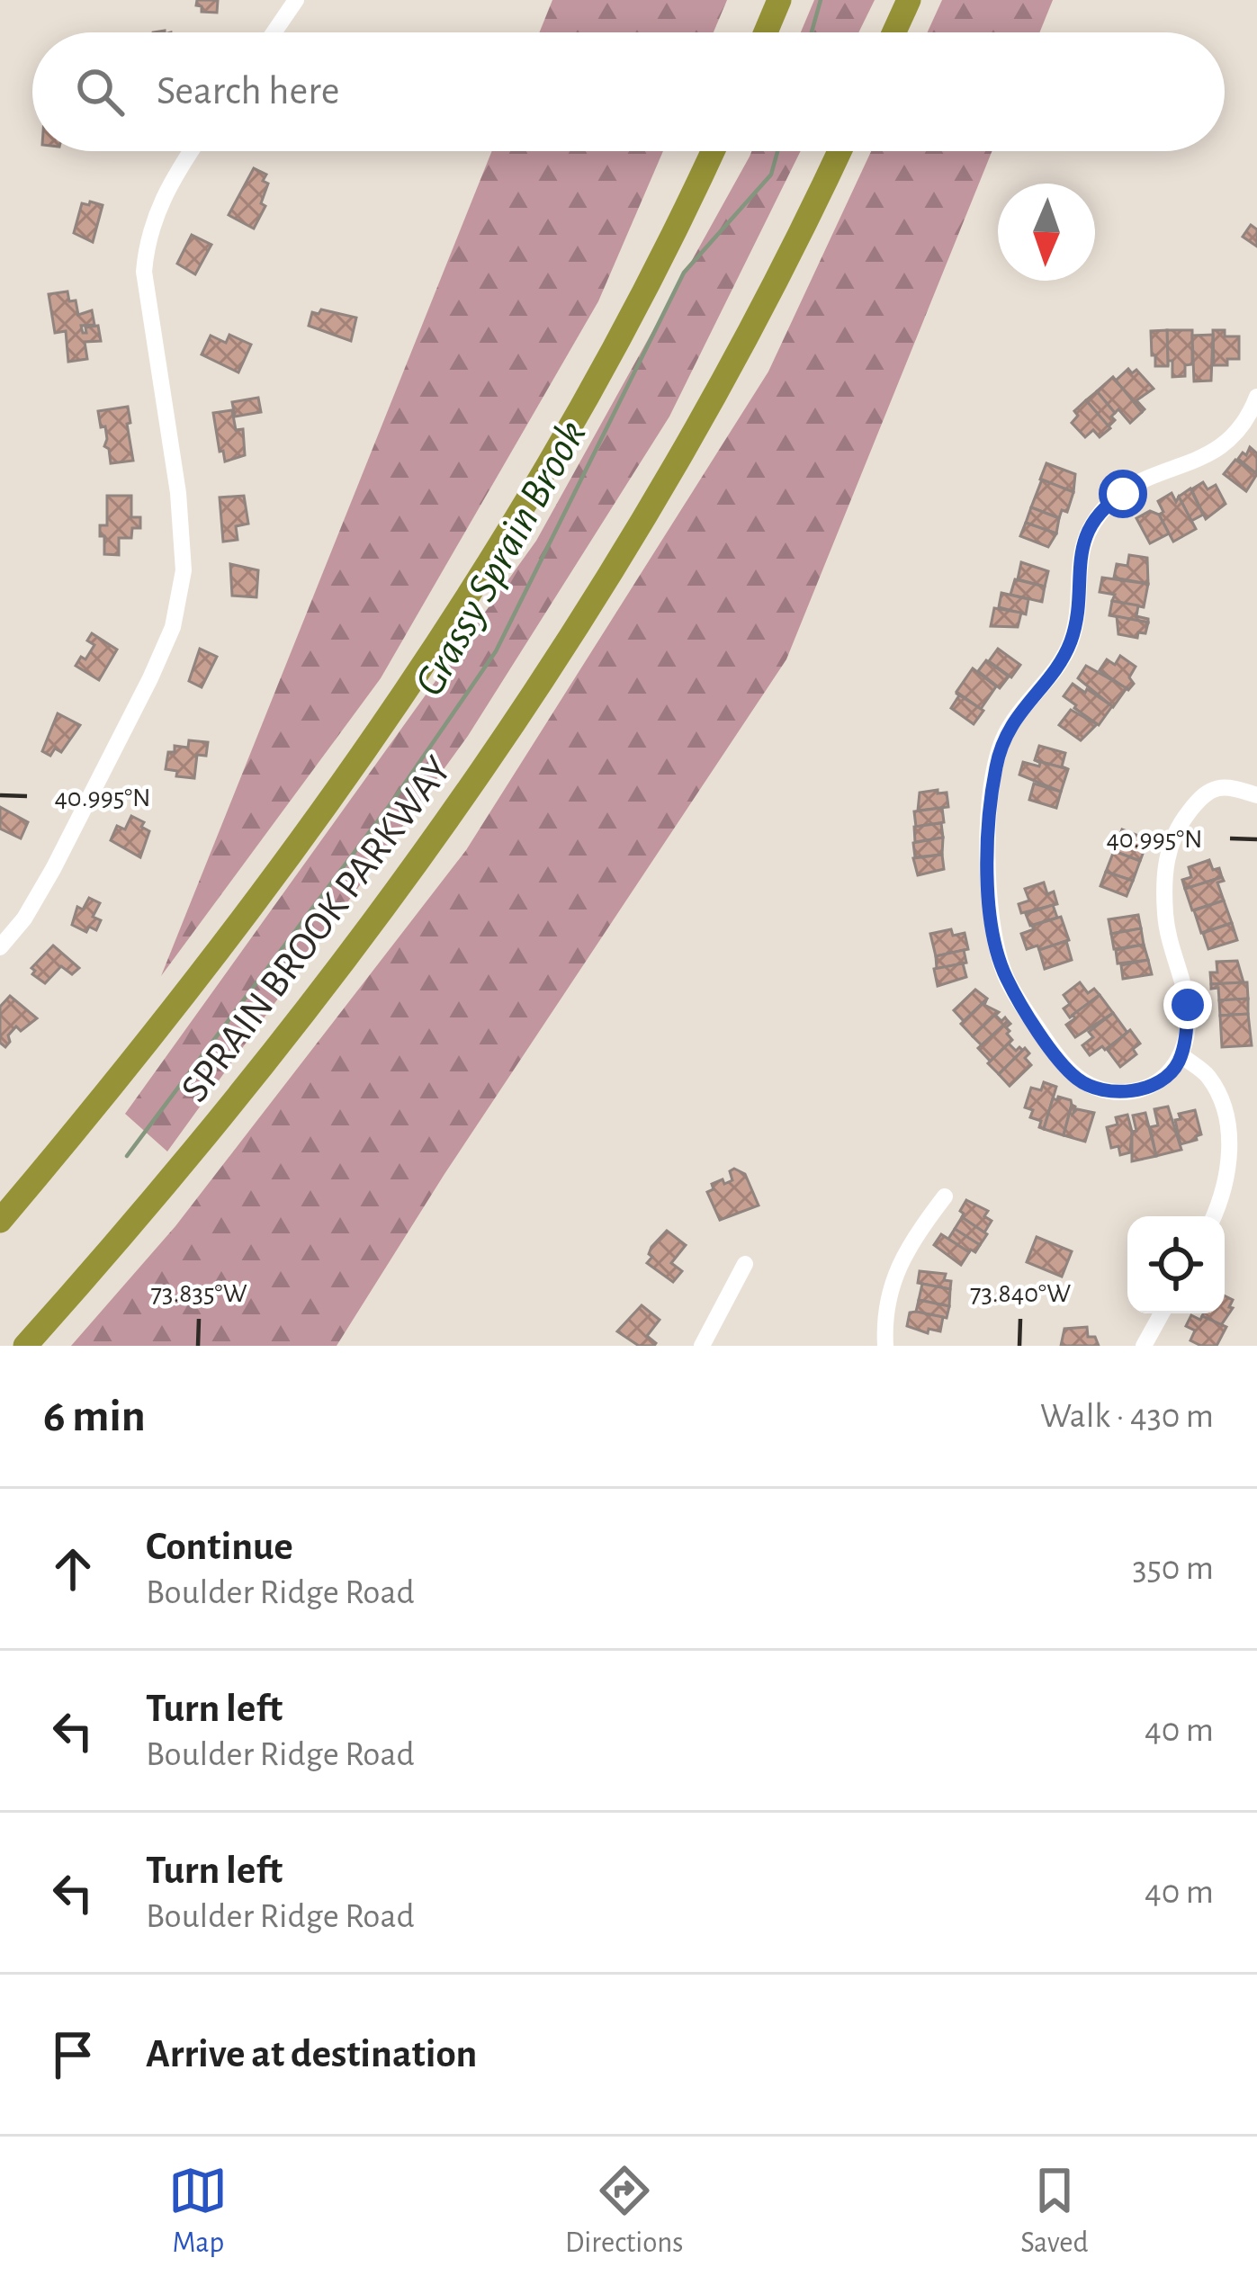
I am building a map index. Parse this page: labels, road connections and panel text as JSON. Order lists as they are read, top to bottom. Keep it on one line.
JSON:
{"streets":{"highway":["SPRAIN BROOK PARKWAY"]},"water":["Grassy Sprain Brook"],"north":"bottom","page":{"search":"Search here","heading":["6 min","Walk · 430 m"],"list":[["Continue","Boulder Ridge Road","350 m"],["Turn left","Boulder Ridge Road","40 m"],["Turn left","Boulder Ridge Road","40 m"],"Arrive at destination"],"nav":["Map","Directions","Saved"]},"coordinates":["40.995°N","73.835°W","73.840°W"]}
